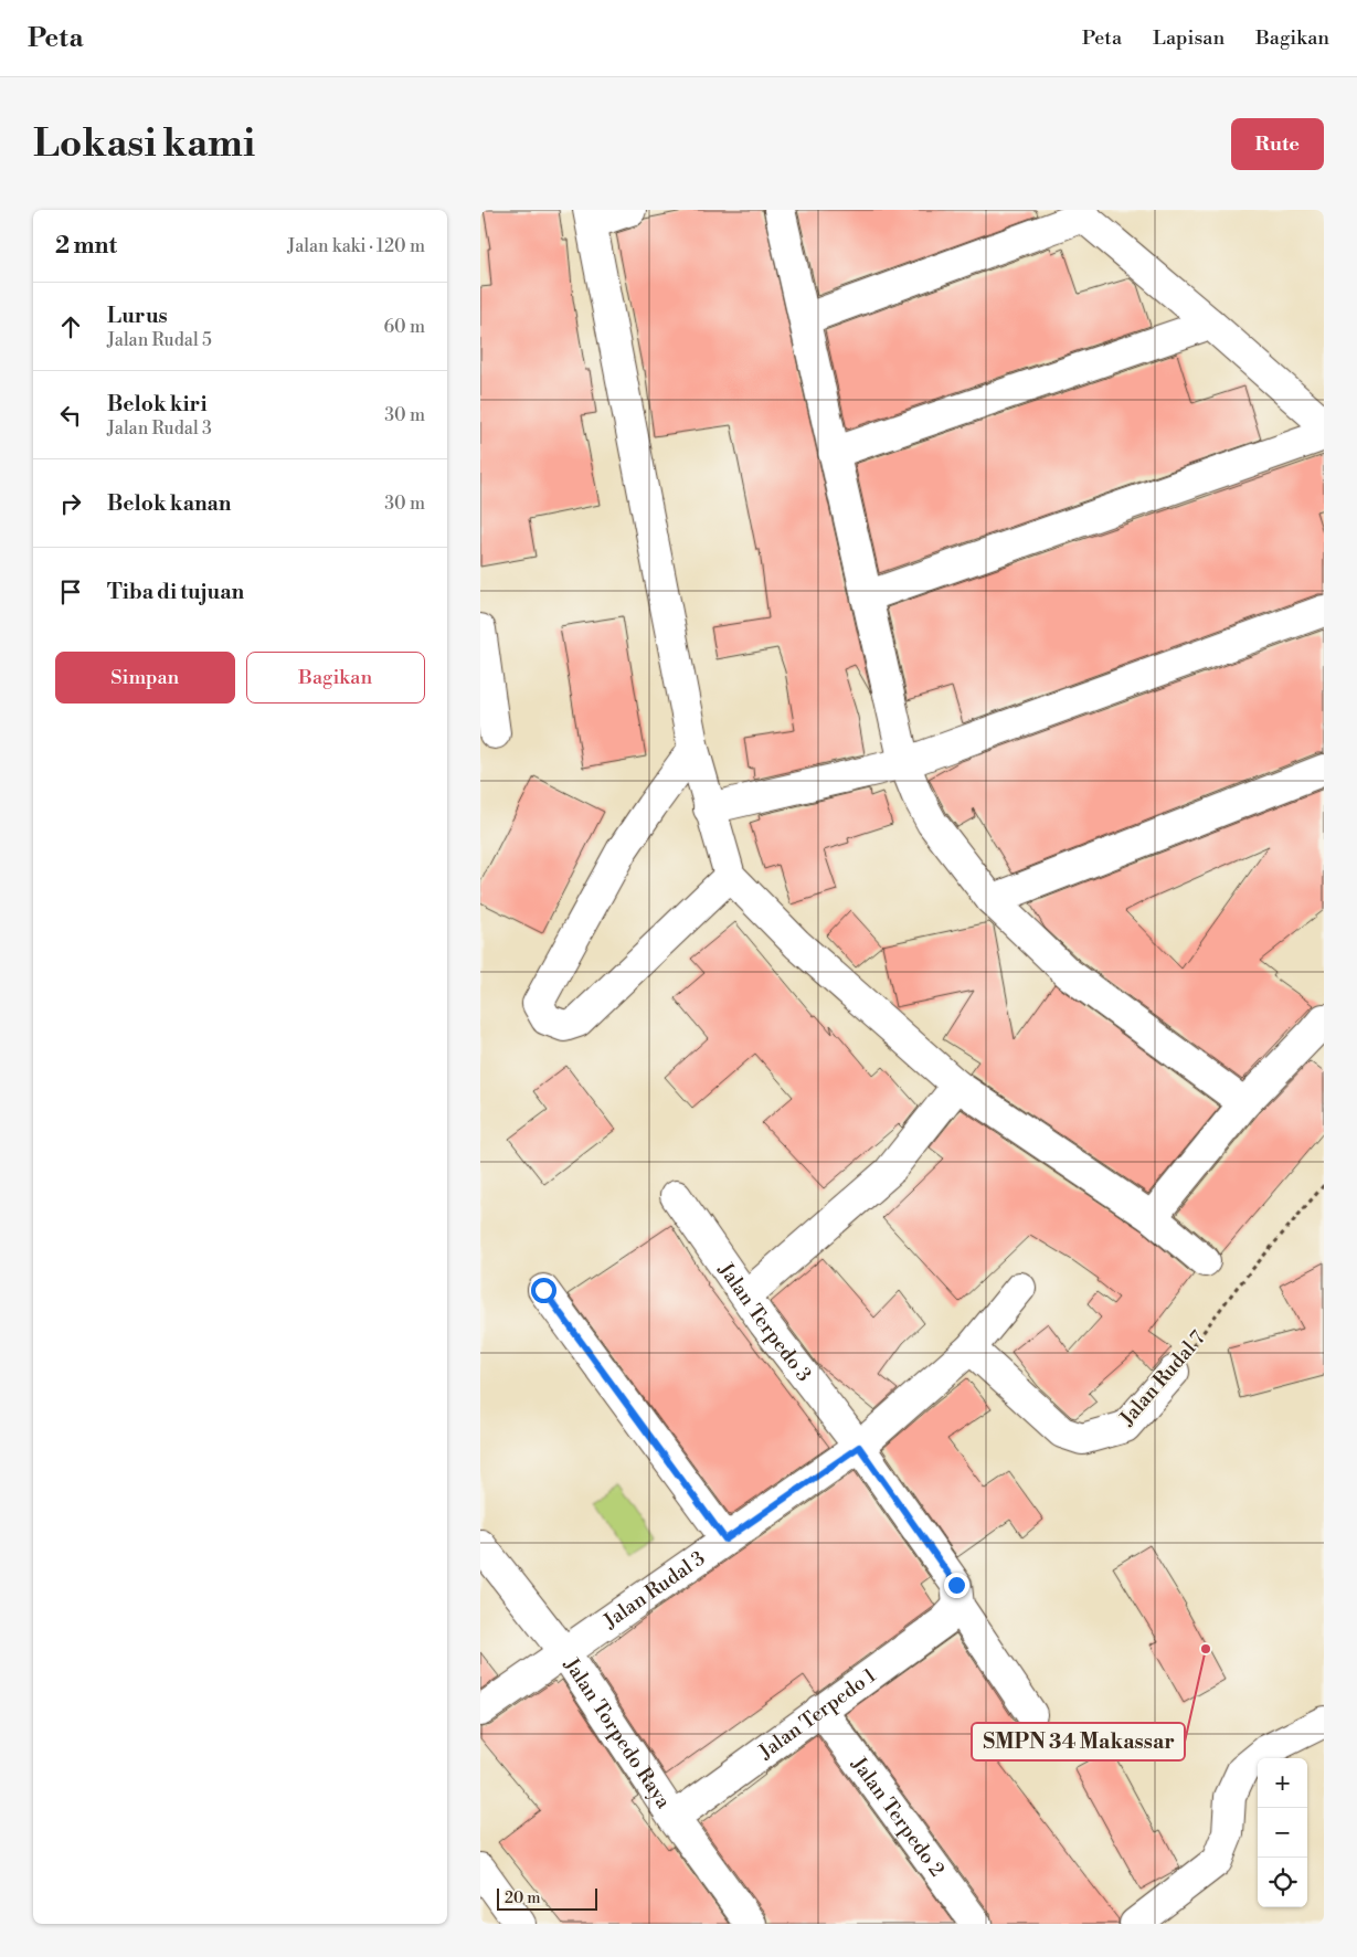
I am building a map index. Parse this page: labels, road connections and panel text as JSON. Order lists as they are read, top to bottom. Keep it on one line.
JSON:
{"streets":{"street":["Jalan Terpedo 3","Jalan Rudal 7","Jalan Rudal 3","Jalan Terpedo 1","Jalan Torpedo Raya","Jalan Terpedo 2"]},"crossings":[["Jalan Terpedo 3","Jalan Rudal 3"],["Jalan Terpedo 3","Jalan Terpedo 1"],["Jalan Rudal 7","Jalan Rudal 3"],["Jalan Rudal 3","Jalan Torpedo Raya"],["Jalan Terpedo 1","Jalan Torpedo Raya"],["Jalan Terpedo 1","Jalan Terpedo 2"]],"places":["SMPN 34 Makassar"],"scale_bar":"20 m","page":{"header":"Peta","nav":["Peta","Lapisan","Bagikan"],"buttons":["Rute",["Simpan","Bagikan"]],"title":"Lokasi kami","heading":["2 mnt","Jalan kaki · 120 m"],"list":[["Lurus","Jalan Rudal 5","60 m"],["Belok kiri","Jalan Rudal 3","30 m"],["Belok kanan","30 m"],"Tiba di tujuan"],"map_buttons":["+","−"],"scale":"20 m"}}
